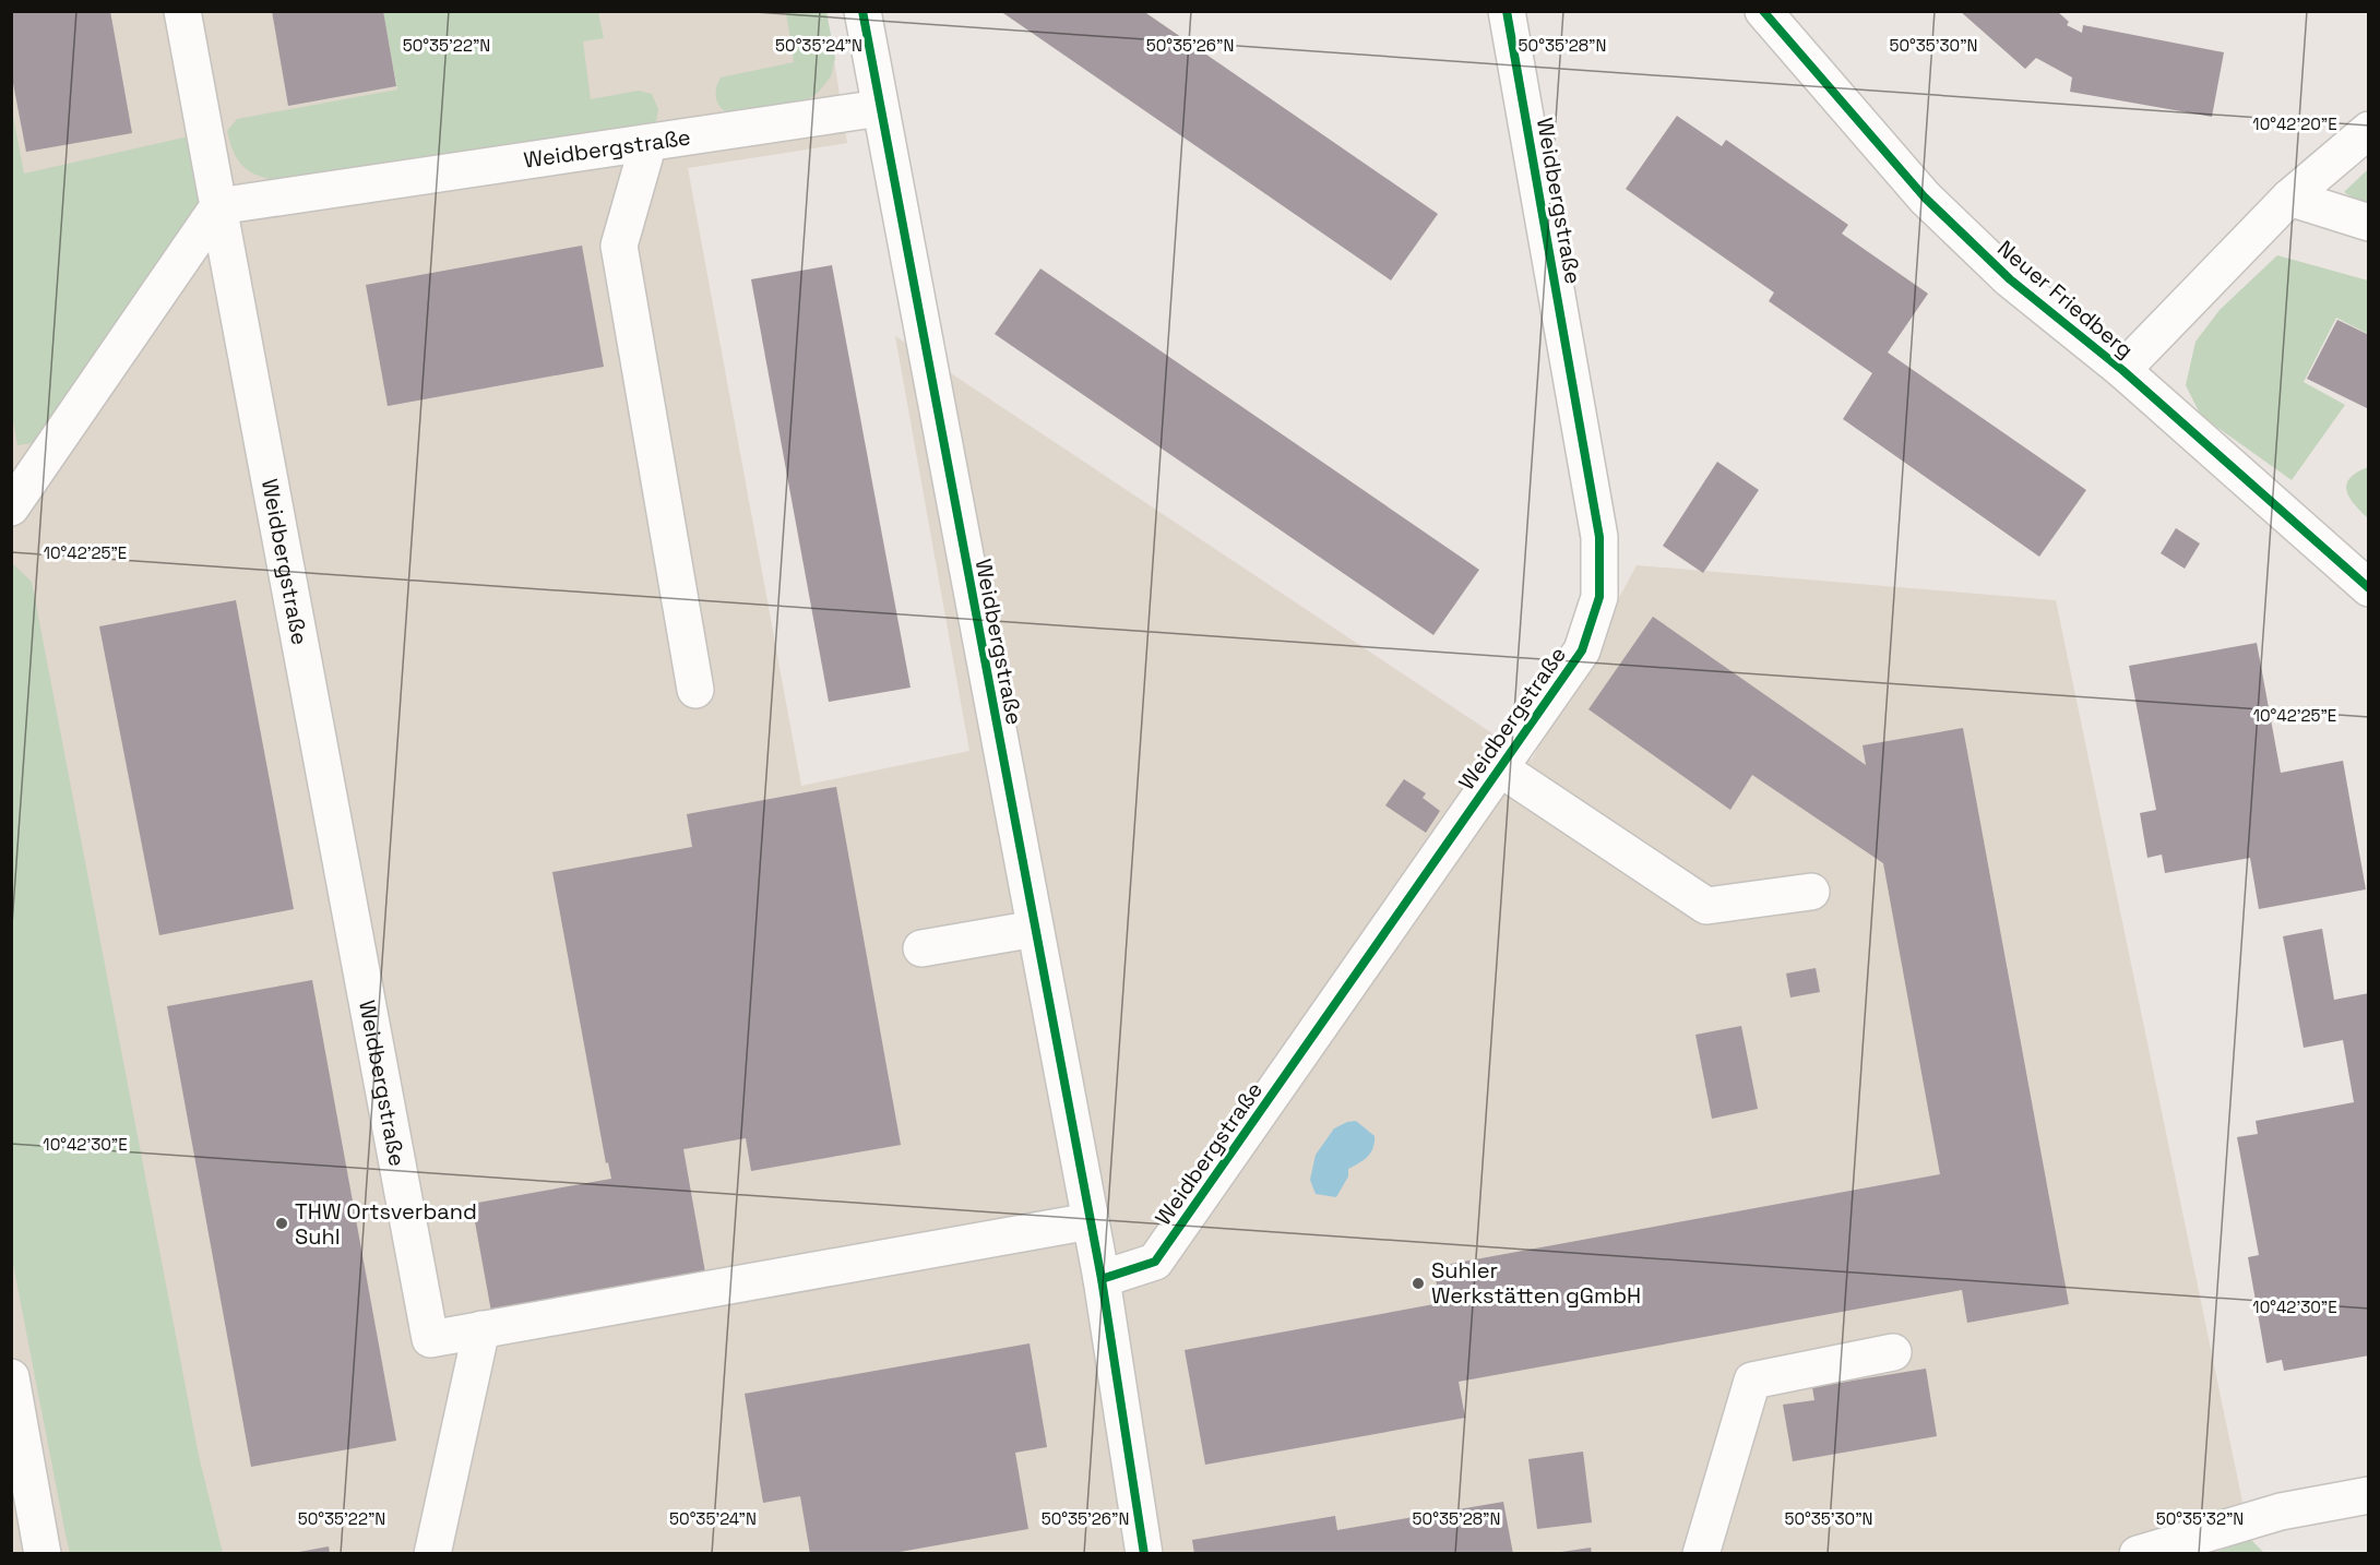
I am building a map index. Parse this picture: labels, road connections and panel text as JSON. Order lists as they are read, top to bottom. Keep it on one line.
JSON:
{"streets":{"street":["Weidbergstraße","Neuer Friedberg"]},"places":["THW Ortsverband Suhl","Suhler Werkstätten gGmbH"],"coordinates":["50°35'22\"N","50°35'24\"N","50°35'26\"N","50°35'28\"N","50°35'30\"N","10°42'20\"E","10°42'25\"E","10°42'30\"E","50°35'32\"N"]}
